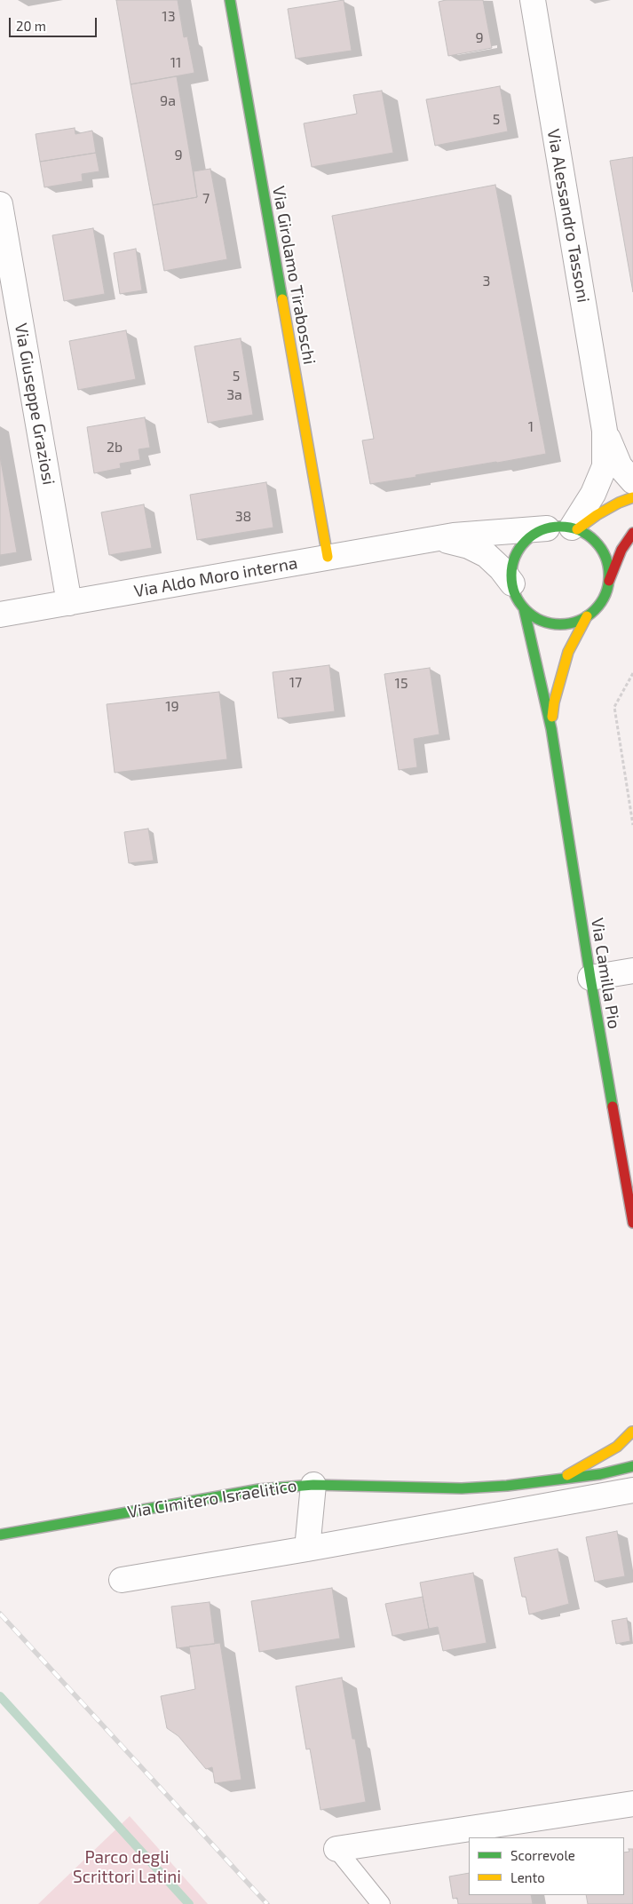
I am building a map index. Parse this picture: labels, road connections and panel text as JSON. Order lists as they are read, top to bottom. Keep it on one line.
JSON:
{"streets":{"street":["Via Alessandro Tassoni","Via Girolamo Tiraboschi","Via Giuseppe Graziosi","Via Aldo Moro interna","Via Camilla Pio","Via Cimitero Israelitico"]},"crossings":[["Via Alessandro Tassoni","Via Aldo Moro interna"],["Via Alessandro Tassoni","Via Camilla Pio"],["Via Girolamo Tiraboschi","Via Aldo Moro interna"],["Via Giuseppe Graziosi","Via Aldo Moro interna"],["Via Aldo Moro interna","Via Camilla Pio"]],"parks":["Parco degli Scrittori Latini"],"house_numbers":["13","9","11","9a","5","9","7","3","5","3a","1","2b","38","17","15","19"],"legend":["Scorrevole","Lento"],"scale_bar":"20 m"}
